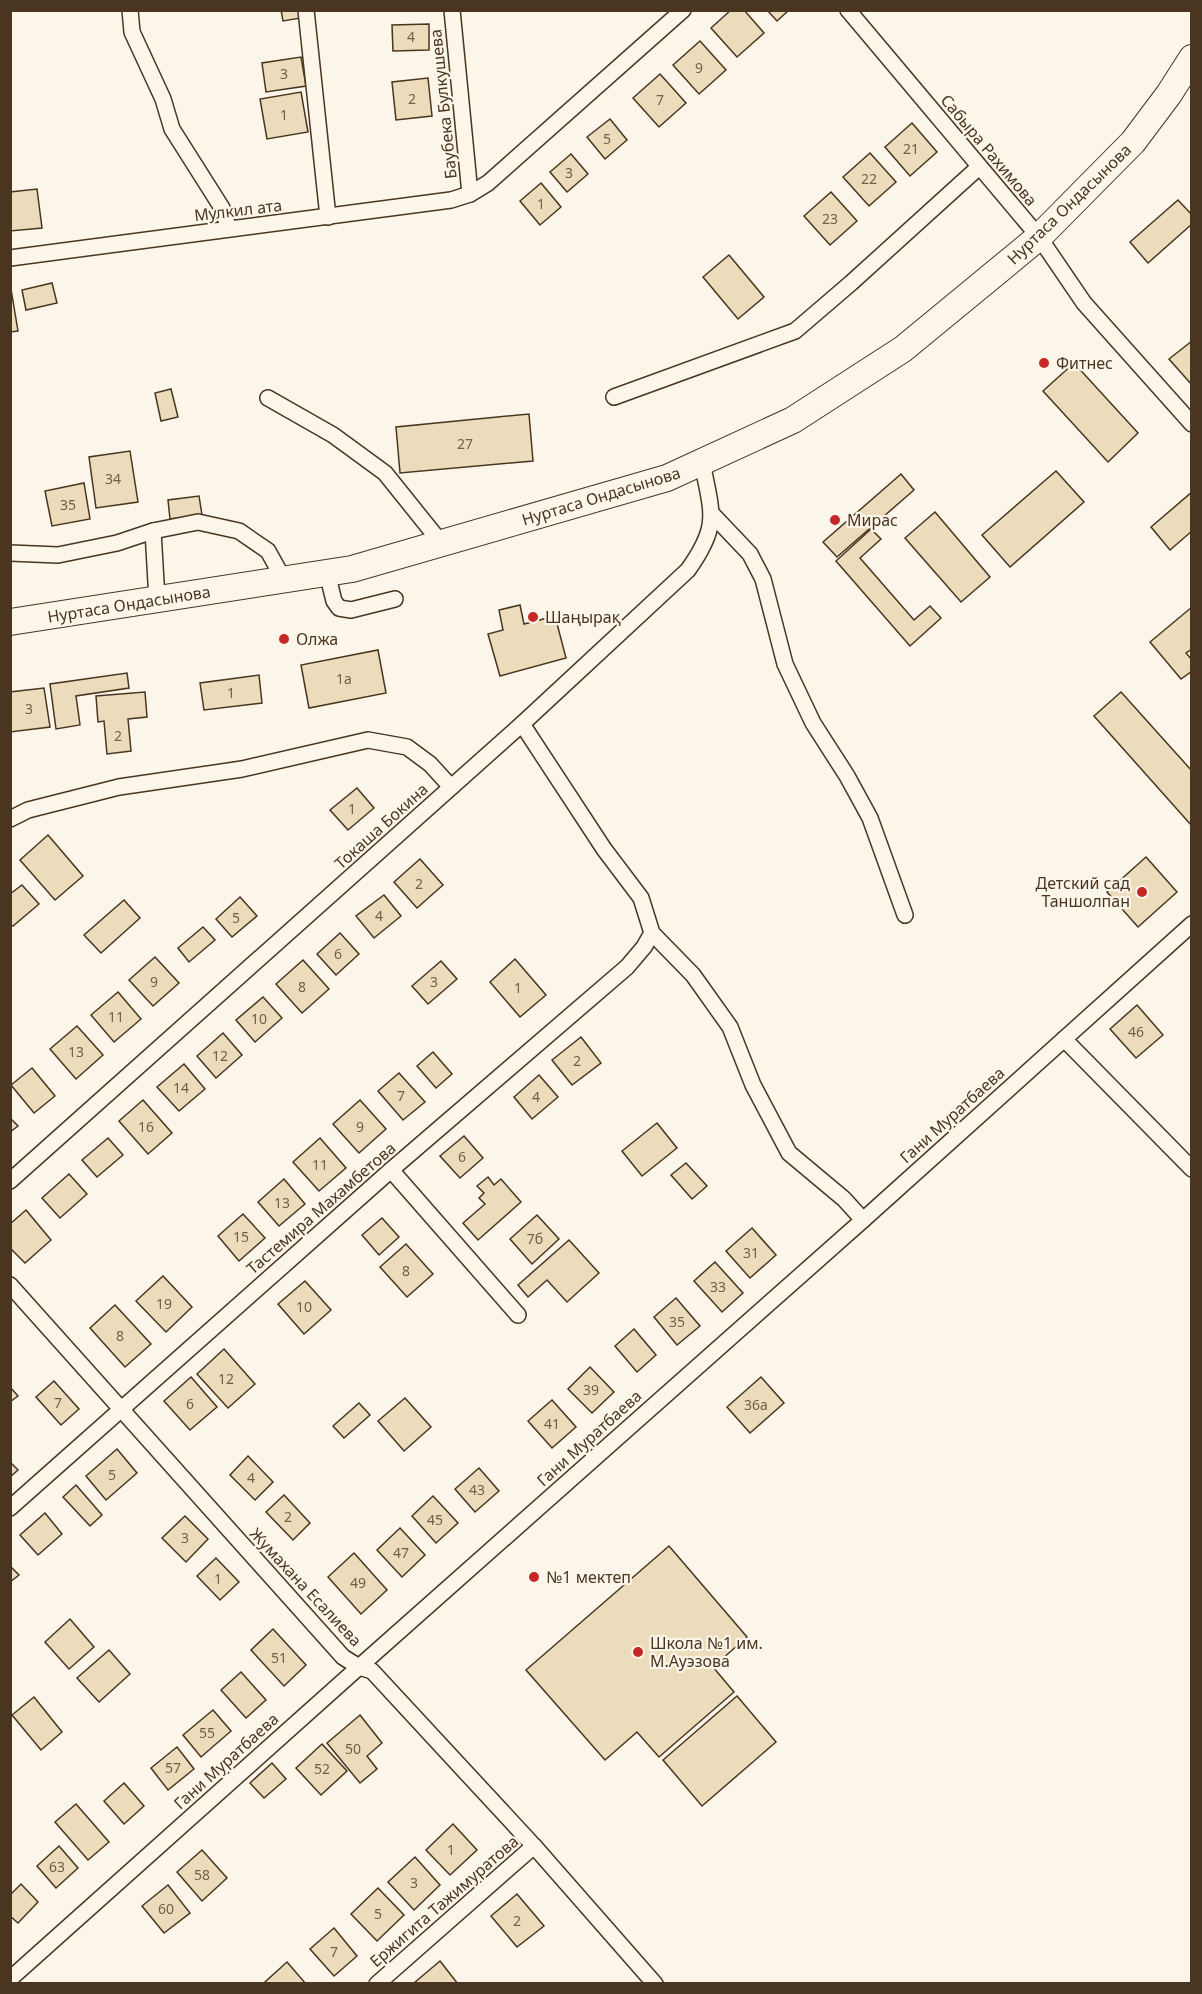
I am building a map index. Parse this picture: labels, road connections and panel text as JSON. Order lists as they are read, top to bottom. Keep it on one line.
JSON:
{"streets":{"main road":["Нуртаса Ондасынова"],"street":["Баубека Булкушева","Сабыра Рахимова","Мулкил ата","Токаша Бокина","Гани Муратбаева","Тастемира Махамбетова","Жумахана Есалиева","Ержигита Тажимуратова"]},"crossings":[["Баубека Булкушева","Мулкил ата"],["Сабыра Рахимова","Нуртаса Ондасынова"],["Нуртаса Ондасынова","Токаша Бокина"],["Гани Муратбаева","Жумахана Есалиева"],["Тастемира Махамбетова","Жумахана Есалиева"],["Жумахана Есалиева","Ержигита Тажимуратова"]],"places":["Фитнес","Мирас","Шаңырақ","Олжа","Детский сад Таншолпан","№1 мектеп","Школа №1 им. М.Ауэзова"],"house_numbers":["4","9","3","2","7","1","5","21","3","22","1","23","27","34","35","1а","1","3","2","1","2","4","5","6","9","3","8","1","11","10","46","13","12","2","14","7","4","16","9","6","11","13","15","7б","31","8","33","19","10","35","8","12","39","7","6","36а","41","5","4","43","2","45","3","47","1","49","51","55","50","57","52","1","63","58","3","60","5","2","7"]}
